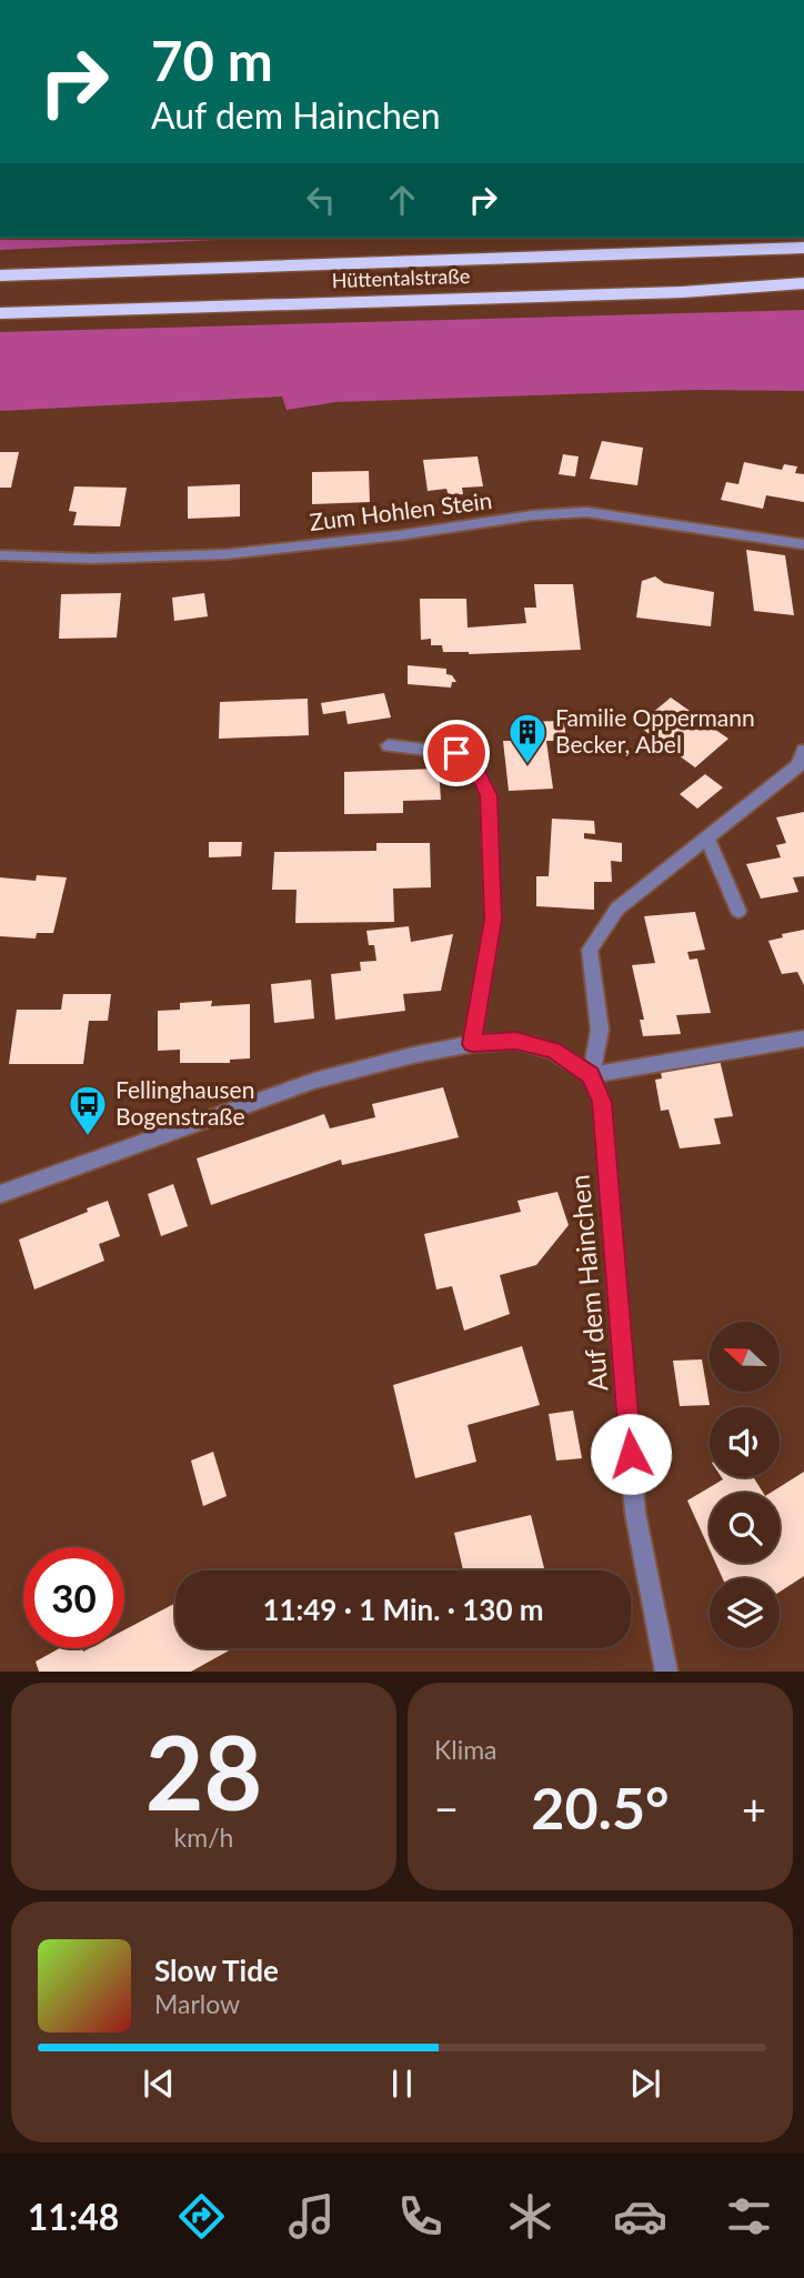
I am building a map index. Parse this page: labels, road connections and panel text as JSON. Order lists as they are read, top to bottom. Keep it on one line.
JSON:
{"streets":{"highway":["Hüttentalstraße"],"street":["Zum Hohlen Stein","Auf dem Hainchen"]},"places":{"building":["Familie Oppermann Becker, Abel"],"bus stop":["Fellinghausen Bogenstraße"]},"north":"left","page":{"turn":["70 m","Auf dem Hainchen"],"limit":"30","trip":"11:49 · 1 Min. · 130 m","tile":[["28","km/h"],"Klima"],"heat":["−","20.5°","+"],"song":["Slow Tide","Marlow"],"tabs":"11:48"}}
